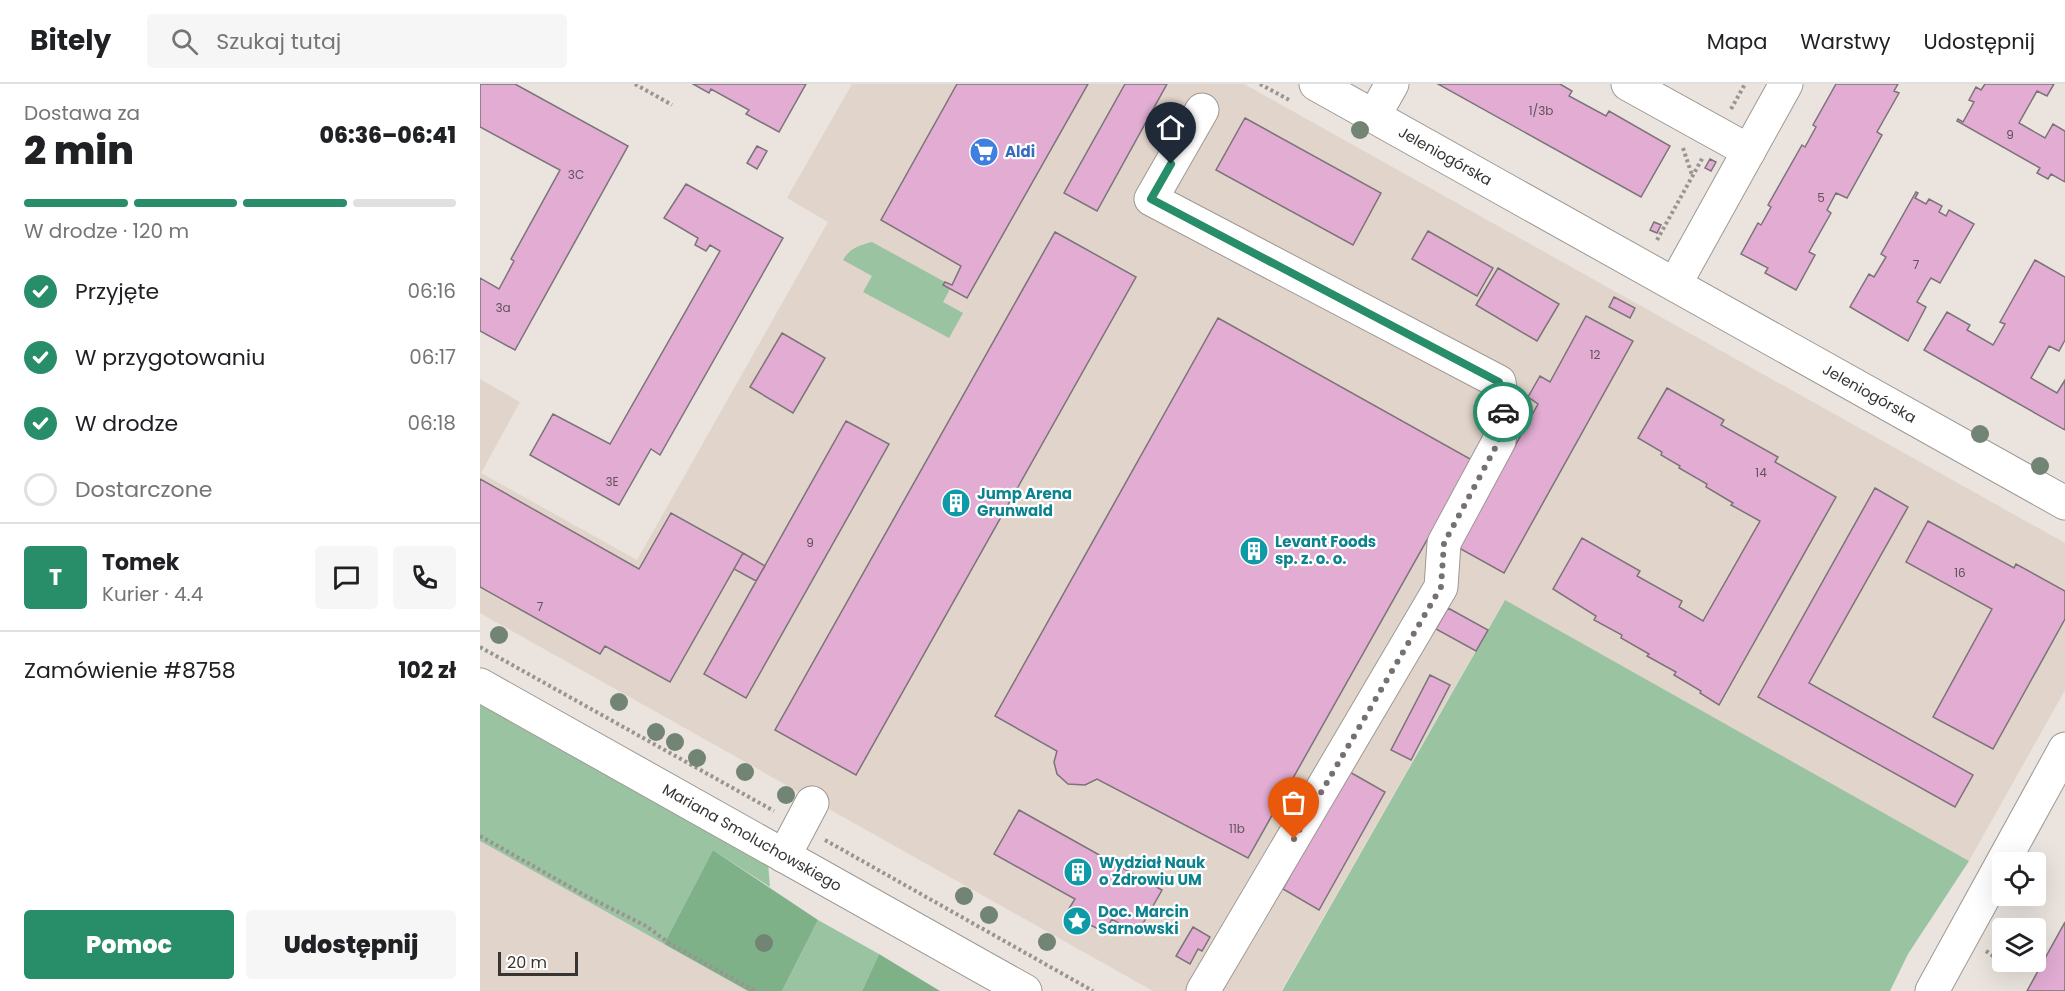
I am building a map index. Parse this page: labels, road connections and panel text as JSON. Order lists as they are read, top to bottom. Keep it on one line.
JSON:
{"streets":{"street":["Jeleniogórska","Mariana Smoluchowskiego"]},"places":{"supermarket":["Aldi"],"building":["Jump Arena Grunwald","Levant Foods sp. z. o. o.","Wydział Nauk o Zdrowiu UM"],"place":["Doc. Marcin Sarnowski"]},"house_numbers":["1/3b","9","3C","5","7","3a","12","14","3E","9","16","7","11b"],"scale_bar":"20 m","page":{"header":"Bitely","search":"Szukaj tutaj","nav":["Mapa","Warstwy","Udostępnij"],"heading":["2 min","Dostawa za","06:36–06:41"],"panel":["Tomek","Kurier · 4.4","Zamówienie #8758","102 zł"],"bar":"W drodze · 120 m","list":[["Przyjęte","06:16"],["W przygotowaniu","06:17"],["W drodze","06:18"],"Dostarczone"],"round":"T","buttons":["Pomoc","Udostępnij"],"scale":"20 m"}}
